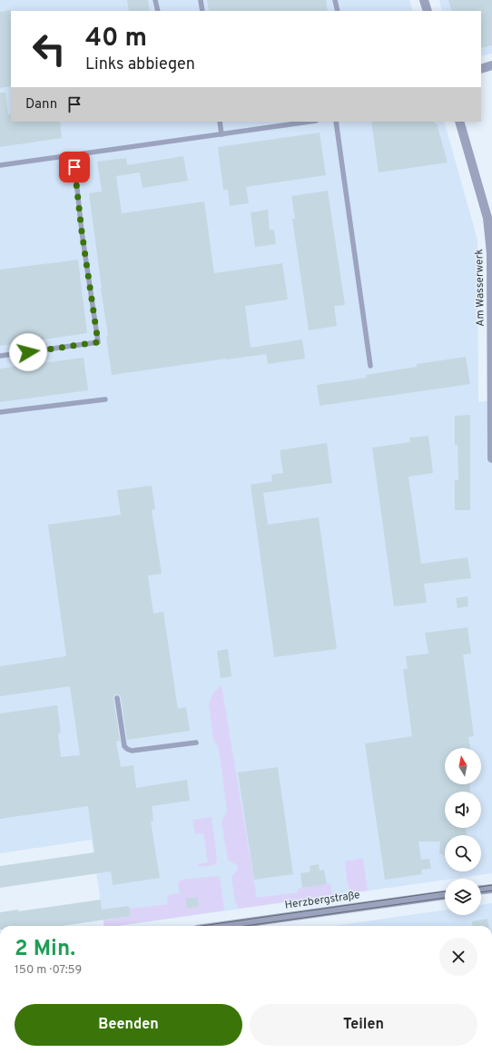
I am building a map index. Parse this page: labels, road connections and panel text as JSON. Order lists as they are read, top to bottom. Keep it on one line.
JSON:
{"streets":{"street":["Am Wasserwerk","Herzbergstraße"]},"north":"top","page":{"turn":["40 m","Links abbiegen"],"then":"Dann","heading":["2 Min.","150 m · 07:59"],"buttons":["Beenden","Teilen"]}}
